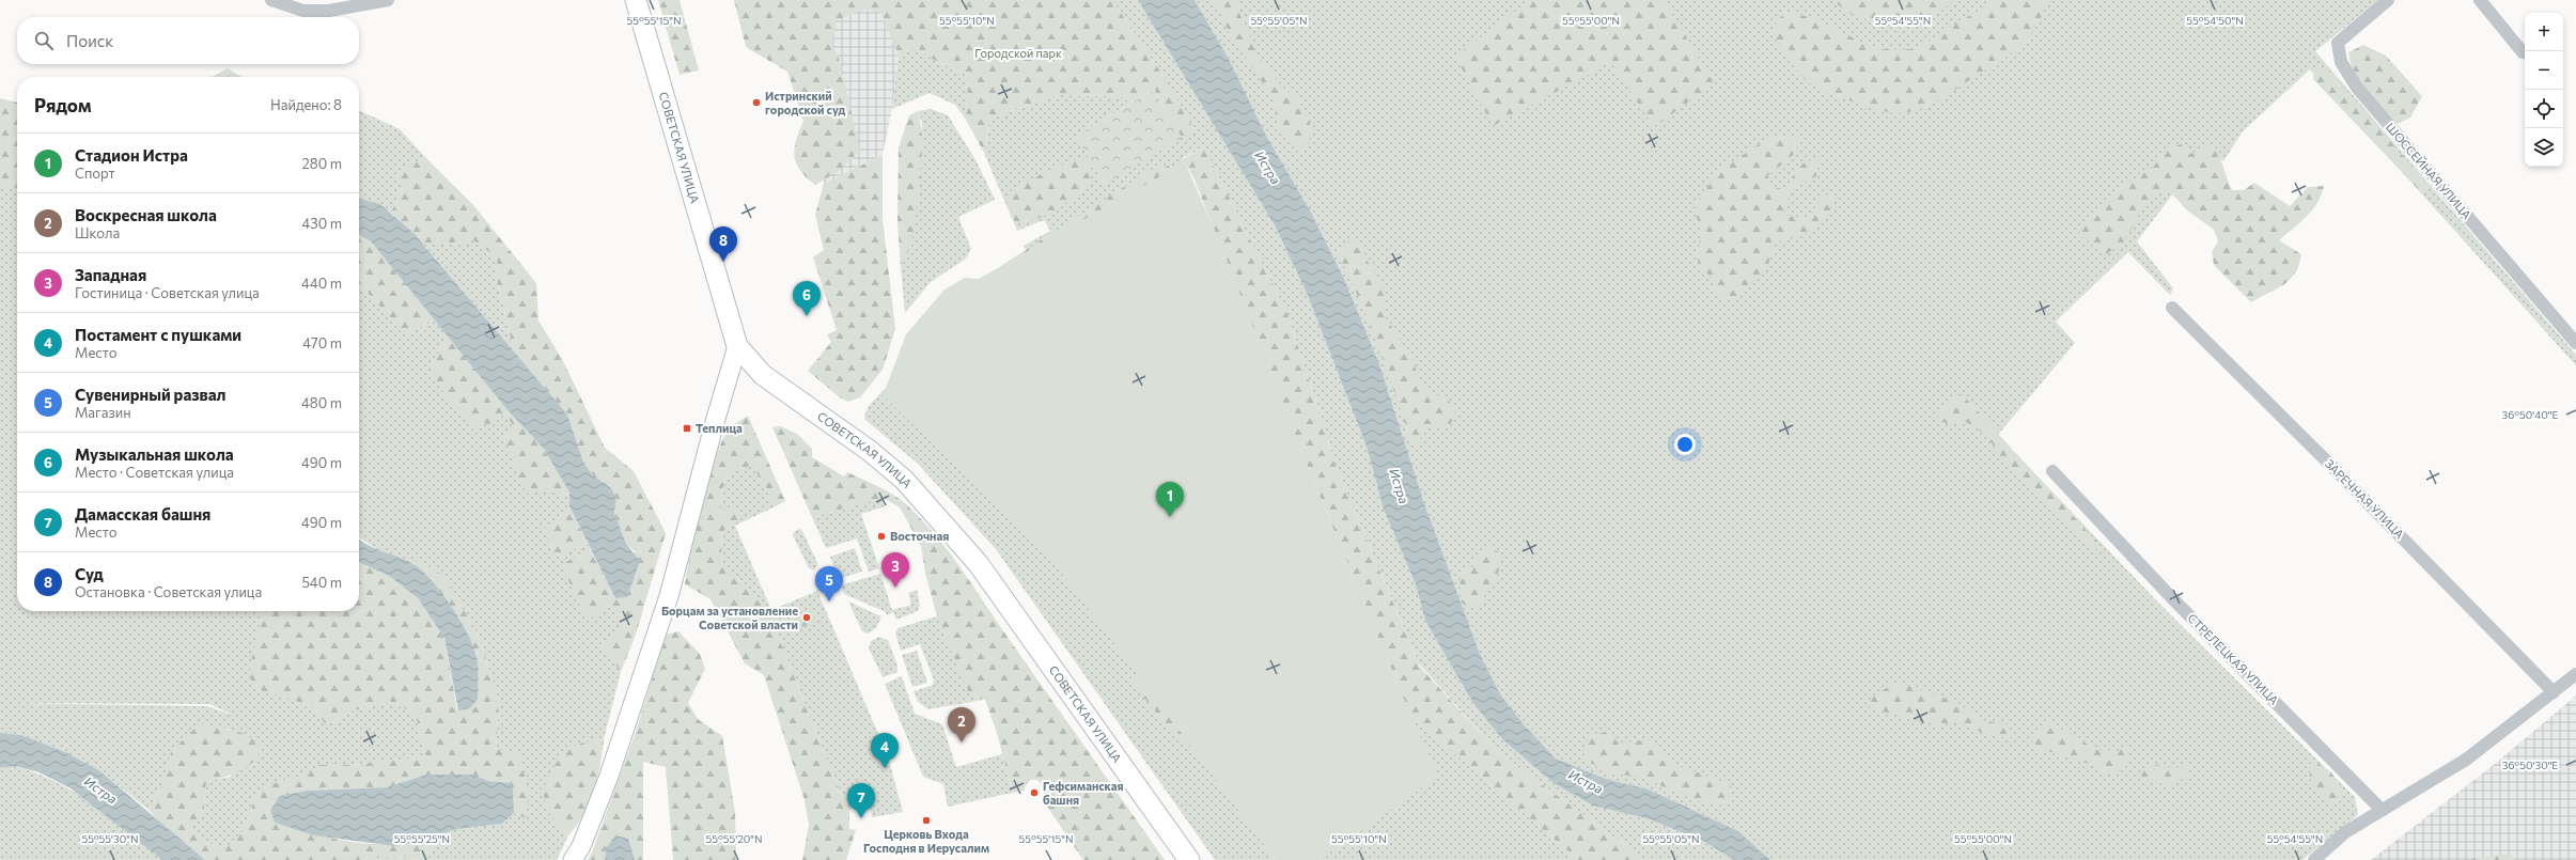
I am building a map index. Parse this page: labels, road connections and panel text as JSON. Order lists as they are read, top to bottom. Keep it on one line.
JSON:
{"streets":{"main road":["СОВЕТСКАЯ УЛИЦА"],"street":["ШОССЕЙНАЯ УЛИЦА","ЗАРЕЧНАЯ УЛИЦА","СТРЕЛЕЦКАЯ УЛИЦА"]},"water":["Истра"],"parks":["Городской парк"],"places":{"other":["Истринский городской суд","Восточная","Борцам за установление Советской власти","Гефсиманская башня","Церковь Входа Господня в Иерусалим"],"transit":["Теплица"]},"page":{"map_buttons":["+","−"],"search":"Поиск","heading":["Рядом","Найдено: 8"],"list":[{"mark":"1","name":"Стадион Истра","note":"Спорт","value":"280 m"},{"mark":"2","name":"Воскресная школа","note":"Школа","value":"430 m"},{"mark":"3","name":"Западная","note":"Гостиница · Советская улица","value":"440 m"},{"mark":"4","name":"Постамент с пушками","note":"Место","value":"470 m"},{"mark":"5","name":"Сувенирный развал","note":"Магазин","value":"480 m"},{"mark":"6","name":"Музыкальная школа","note":"Место · Советская улица","value":"490 m"},{"mark":"7","name":"Дамасская башня","note":"Место","value":"490 m"},{"mark":"8","name":"Суд","note":"Остановка · Советская улица","value":"540 m"}],"pins":["8","6","1","3","5","2","4","7"]},"coordinates":["55°55'15\"N","55°55'10\"N","55°55'00\"N","55°54'55\"N","55°55'05\"N","55°54'50\"N","36°50'40\"E","36°50'30\"E","55°55'30\"N","55°55'25\"N","55°55'20\"N"]}
